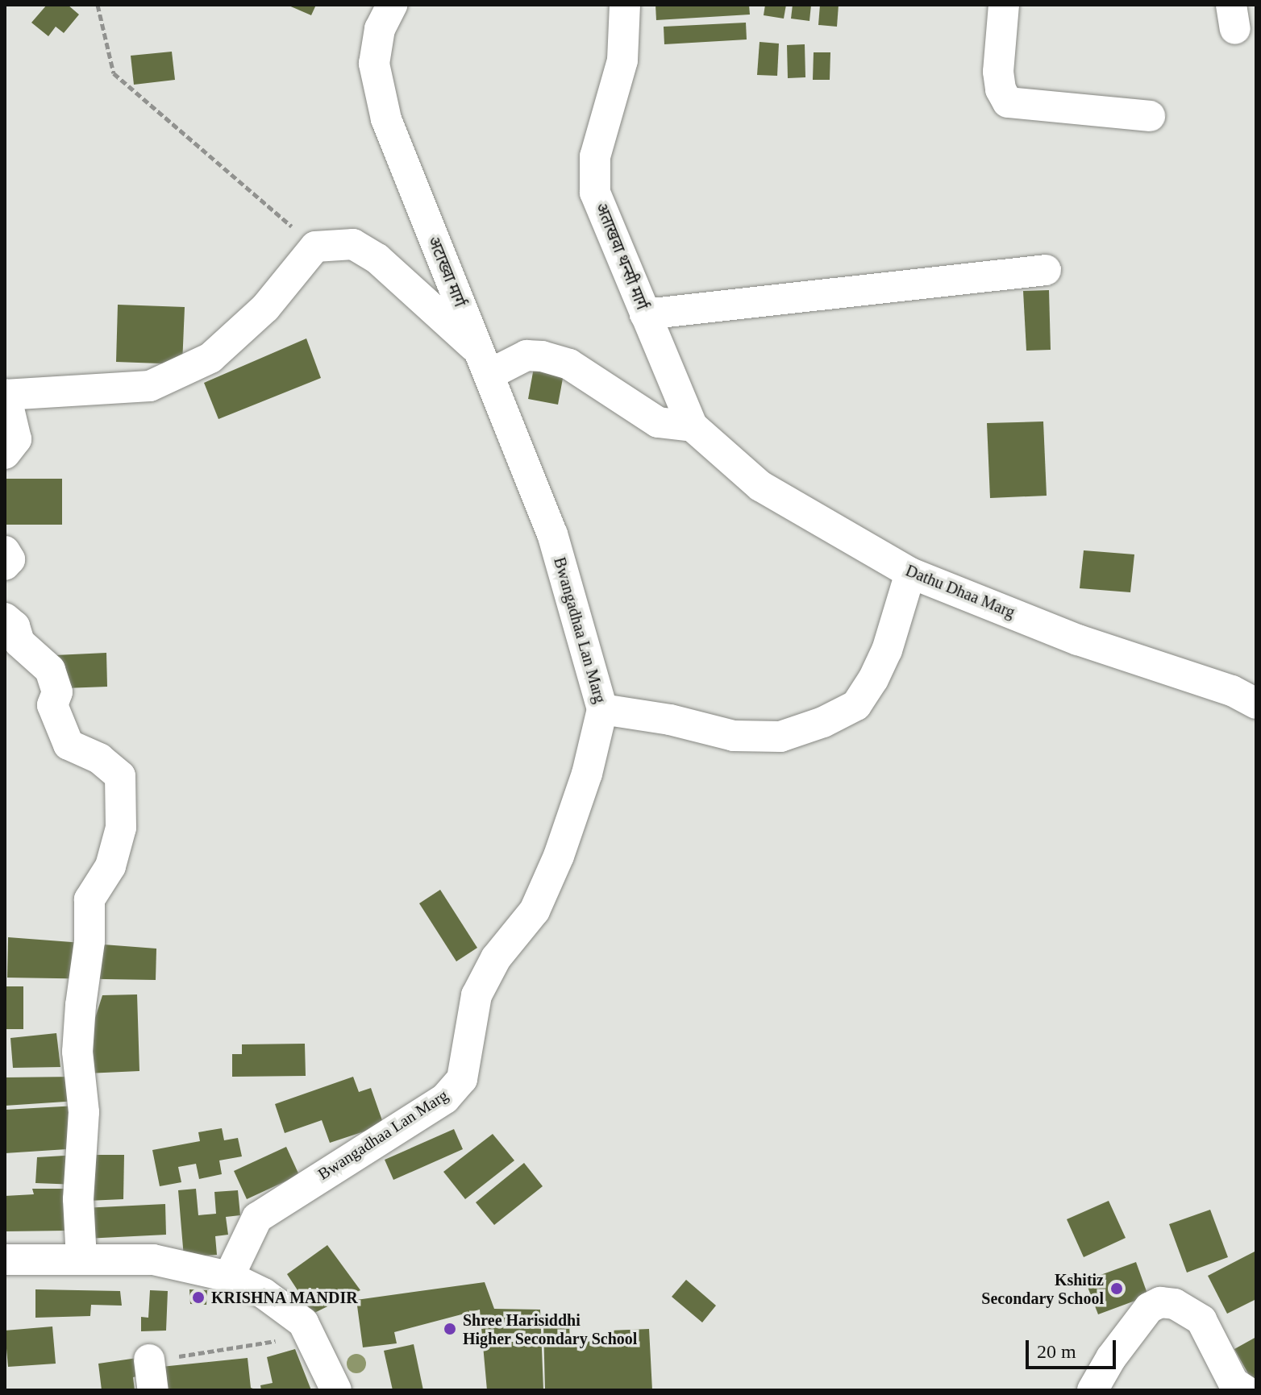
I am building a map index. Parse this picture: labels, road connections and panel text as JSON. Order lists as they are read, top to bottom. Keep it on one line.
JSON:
{"streets":{"street":["अताखवा थन्सी मार्ग","अटाख्वा मार्ग","Dathu Dhaa Marg","Bwangadhaa Lan Marg"]},"crossings":[["अताखवा थन्सी मार्ग","Dathu Dhaa Marg"],["अटाख्वा मार्ग","Bwangadhaa Lan Marg"]],"places":["Kshitiz Secondary School","KRISHNA MANDIR","Shree Harisiddhi Higher Secondary School"],"scale_bar":"20 m"}
